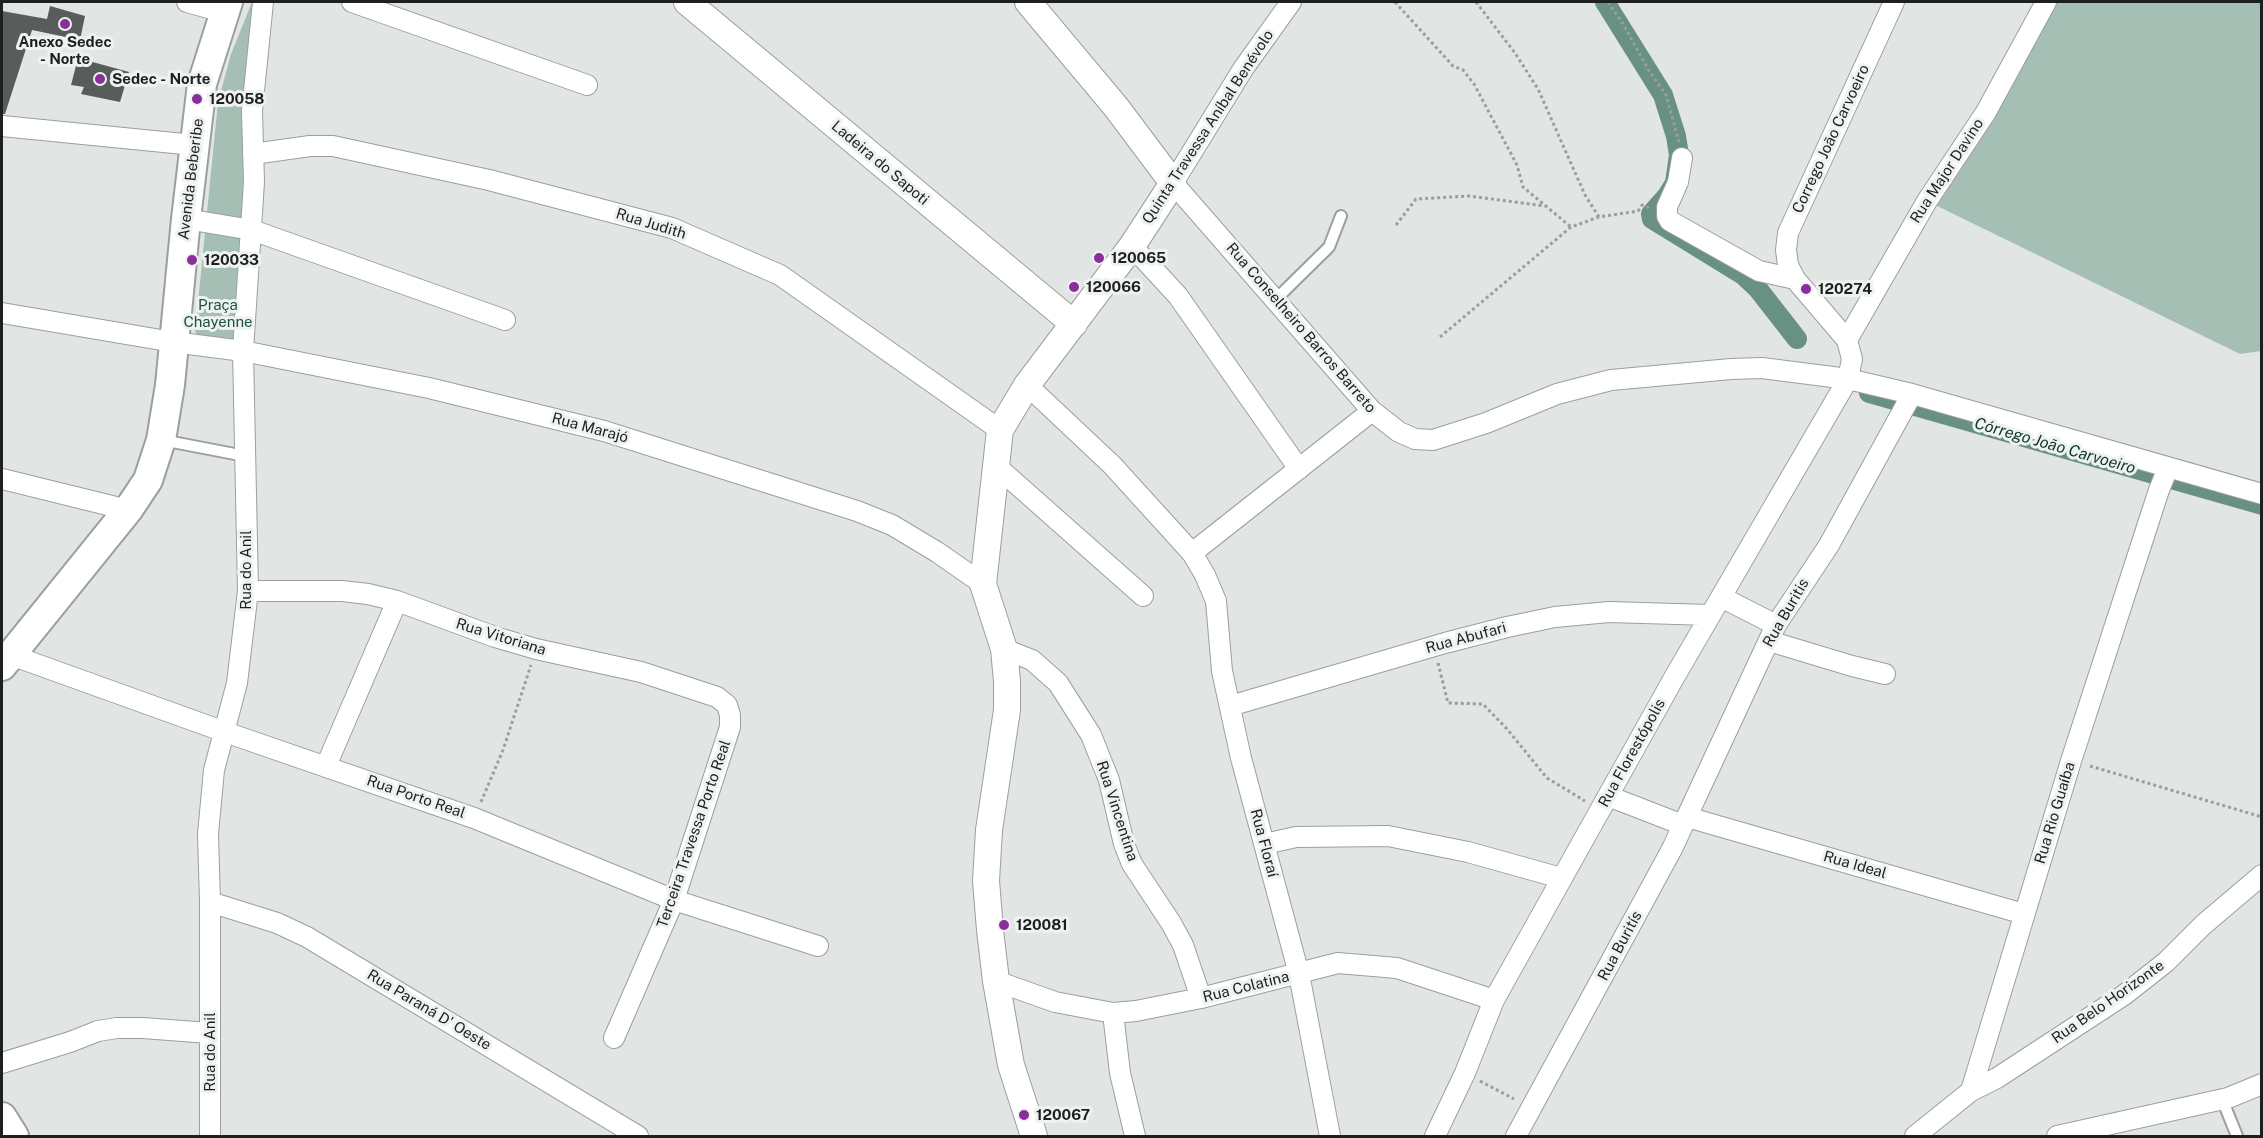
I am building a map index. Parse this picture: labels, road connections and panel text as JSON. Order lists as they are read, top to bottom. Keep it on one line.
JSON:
{"streets":{"main road":["Avenida Beberibe"],"street":["Quinta Travessa Aníbal Benévolo","Corrego João Carvoeiro","Ladeira do Sapoti","Rua Major Davino","Rua Judith","Rua Conselheiro Barros Barreto","Rua Marajó","Rua do Anil","Rua Buritis","Rua Vitoriana","Rua Abufari","Rua Florestópolis","Rua Porto Real","Rua Vincentina","Rua Rio Guaíba","Terceira Travessa Porto Real","Rua Floraí","Rua Ideal","Rua Buritís","Rua Colatina","Rua Belo Horizonte","Rua Paraná D' Oeste"]},"crossings":[["Quinta Travessa Aníbal Benévolo","Ladeira do Sapoti"],["Quinta Travessa Aníbal Benévolo","Rua Judith"],["Quinta Travessa Aníbal Benévolo","Rua Conselheiro Barros Barreto"],["Quinta Travessa Aníbal Benévolo","Rua Marajó"],["Quinta Travessa Aníbal Benévolo","Rua Vincentina"],["Quinta Travessa Aníbal Benévolo","Rua Floraí"],["Quinta Travessa Aníbal Benévolo","Rua Colatina"],["Avenida Beberibe","Rua Marajó"],["Avenida Beberibe","Rua Porto Real"],["Rua Judith","Rua do Anil"],["Rua Conselheiro Barros Barreto","Rua Buritis"],["Rua Conselheiro Barros Barreto","Rua Florestópolis"],["Rua Conselheiro Barros Barreto","Rua Rio Guaíba"],["Rua Marajó","Rua do Anil"],["Rua do Anil","Rua Vitoriana"],["Rua do Anil","Rua Porto Real"],["Rua do Anil","Rua Paraná D' Oeste"],["Rua Buritis","Rua Ideal"],["Rua Buritis","Rua Buritís"],["Rua Vitoriana","Terceira Travessa Porto Real"],["Rua Abufari","Rua Florestópolis"],["Rua Abufari","Rua Floraí"],["Rua Florestópolis","Rua Colatina"],["Rua Porto Real","Terceira Travessa Porto Real"],["Rua Vincentina","Rua Colatina"],["Rua Rio Guaíba","Rua Ideal"],["Rua Rio Guaíba","Rua Belo Horizonte"],["Rua Floraí","Rua Colatina"],["Rua Ideal","Rua Buritís"]],"water":["Córrego João Carvoeiro"],"parks":["Praça Chayenne"],"places":["Anexo Sedec - Norte","Sedec - Norte","120058","120065","120033","120066","120274","120081","120067"]}
